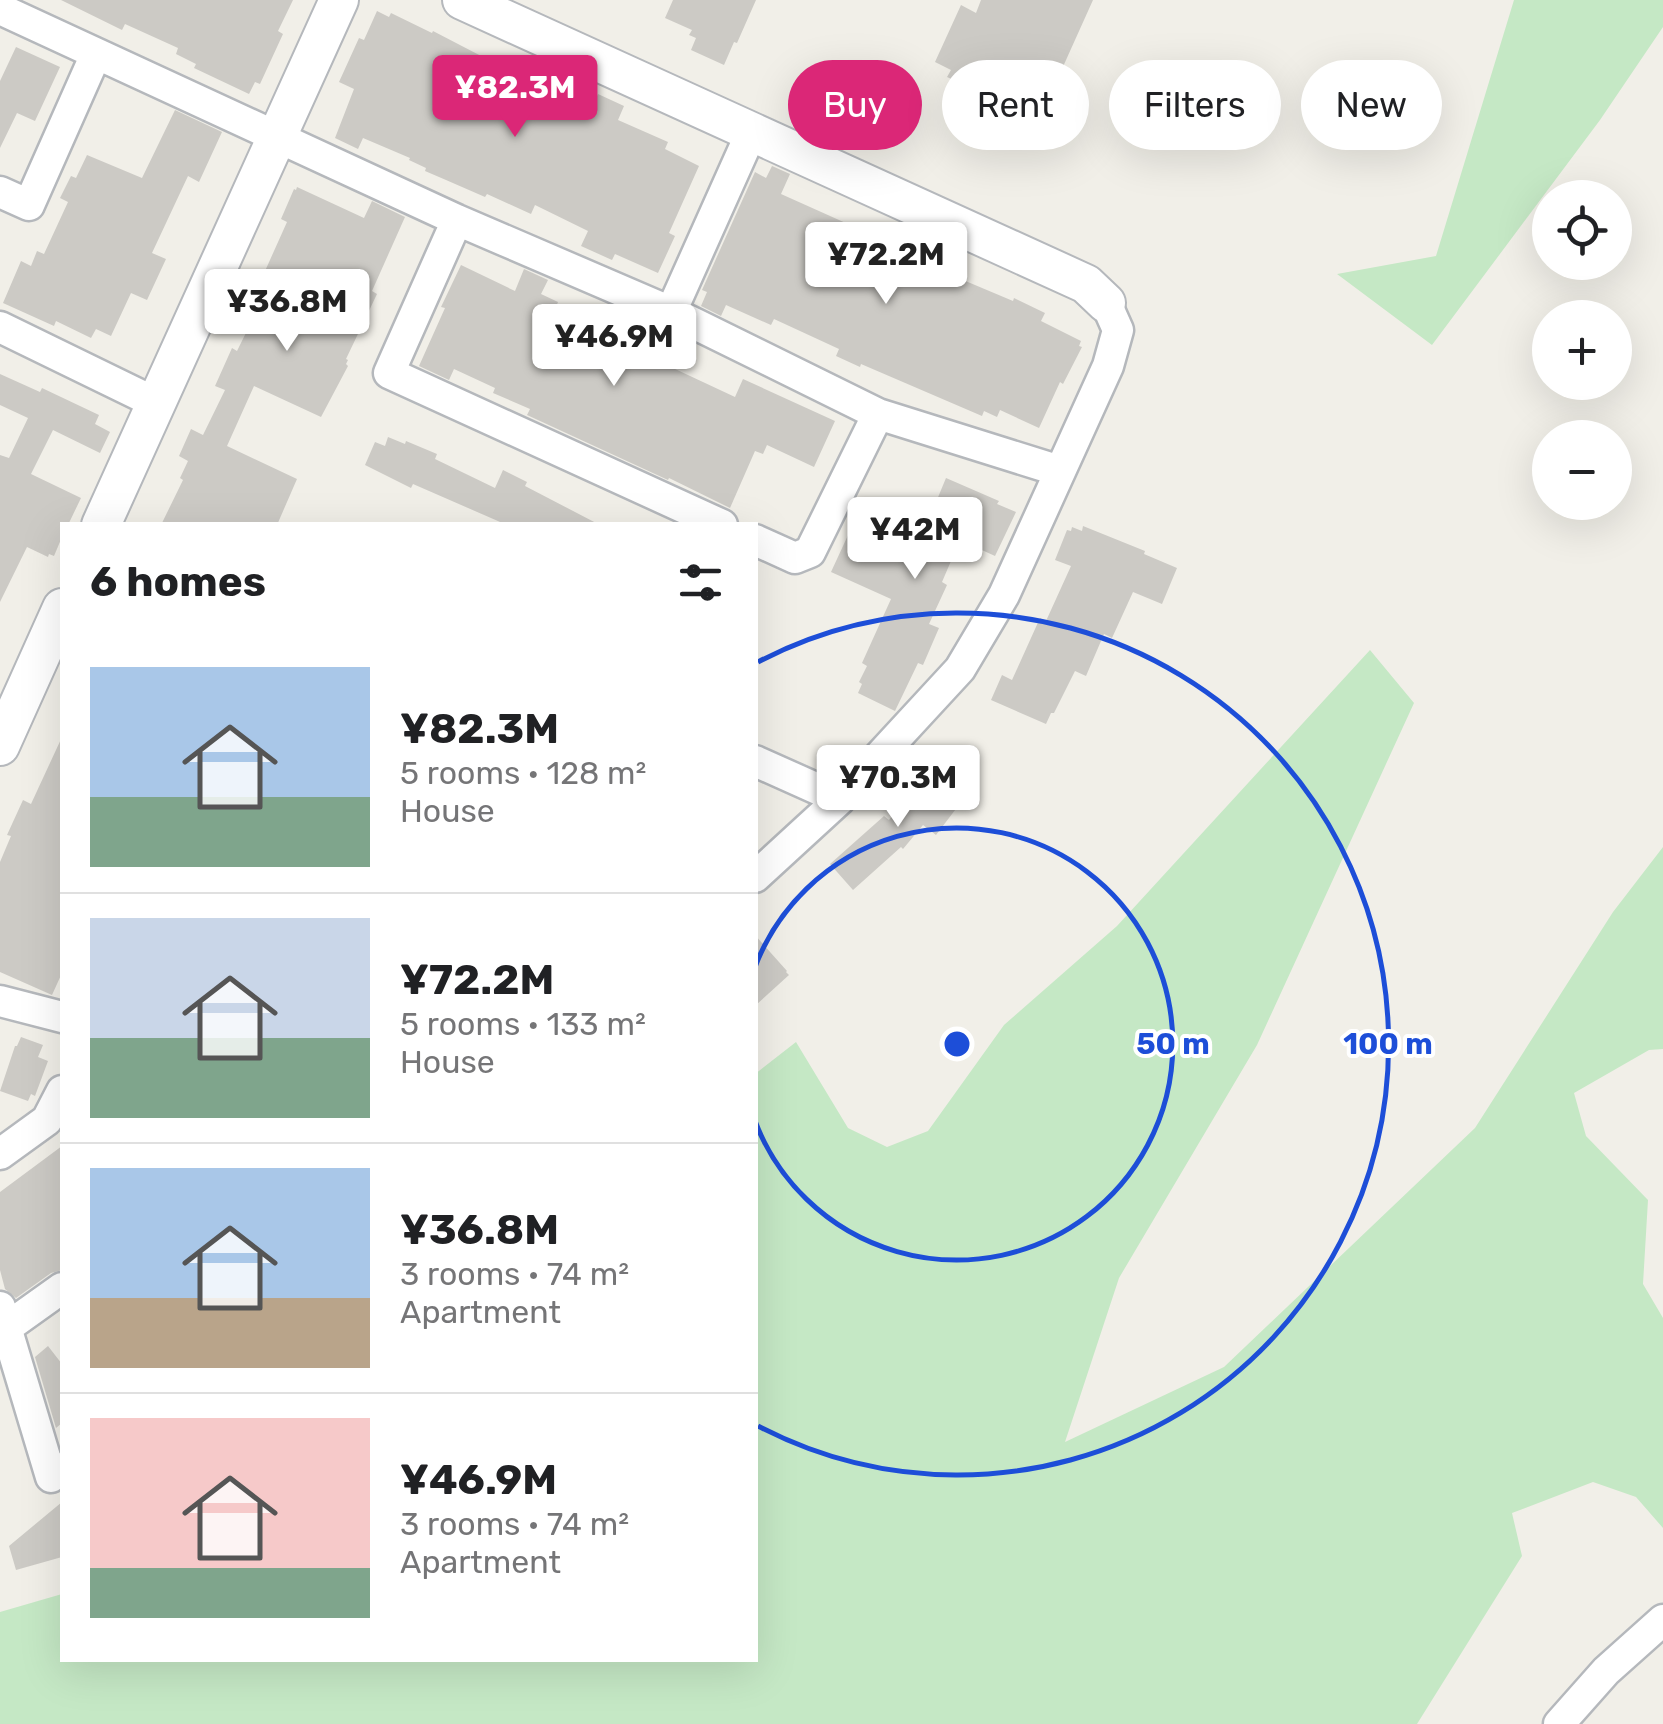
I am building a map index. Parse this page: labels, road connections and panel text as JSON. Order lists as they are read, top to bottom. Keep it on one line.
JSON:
{"page":{"price":["¥82.3M","¥72.2M","¥36.8M","¥46.9M","¥42M","¥70.3M"],"chip":["Buy","Rent","Filters","New"],"map_buttons":["+","−"],"heading":"6 homes","list":[{"name":"¥82.3M","note":"5 rooms · 128 m² · House"},{"name":"¥72.2M","note":"5 rooms · 133 m² · House"},{"name":"¥36.8M","note":"3 rooms · 74 m² · Apartment"},{"name":"¥46.9M","note":"3 rooms · 74 m² · Apartment"}]},"rings":["50 m","100 m"]}
